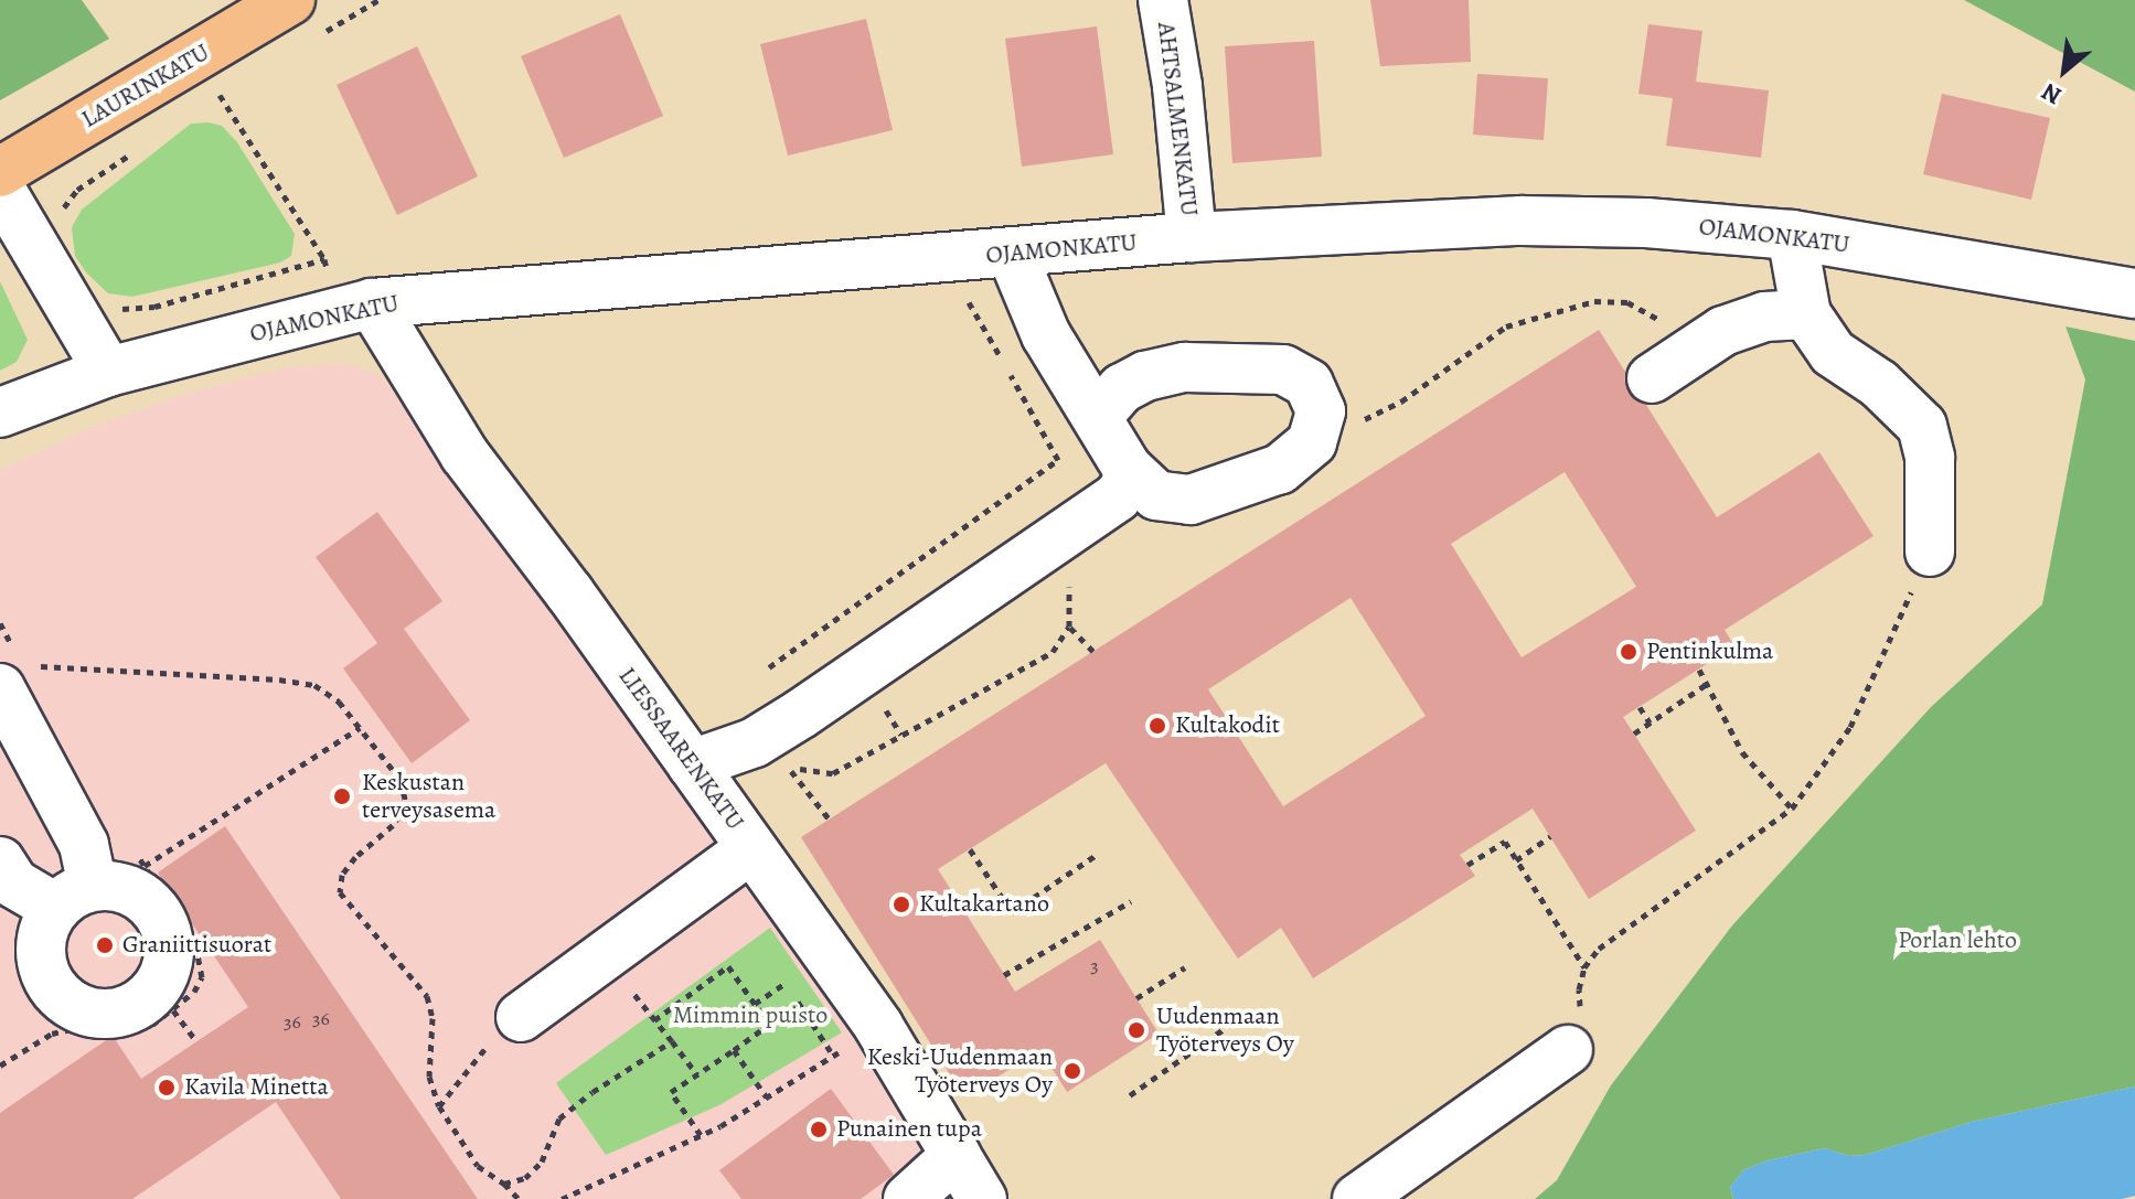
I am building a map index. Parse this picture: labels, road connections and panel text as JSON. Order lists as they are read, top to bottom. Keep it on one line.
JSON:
{"streets":{"main road":["LAURINKATU"],"street":["AHTSALMENKATU","OJAMONKATU","LIESSAARENKATU"]},"crossings":[["AHTSALMENKATU","OJAMONKATU"],["OJAMONKATU","LIESSAARENKATU"]],"parks":["Porlan lehto","Mimmin puisto"],"places":["Pentinkulma","Kultakodit","Keskustan terveysasema","Kultakartano","Graniittisuorat","Uudenmaan Työterveys Oy","Keski-Uudenmaan Työterveys Oy","Kavila Minetta","Punainen tupa"],"house_numbers":["3","36","36"],"north":"bottom left"}
